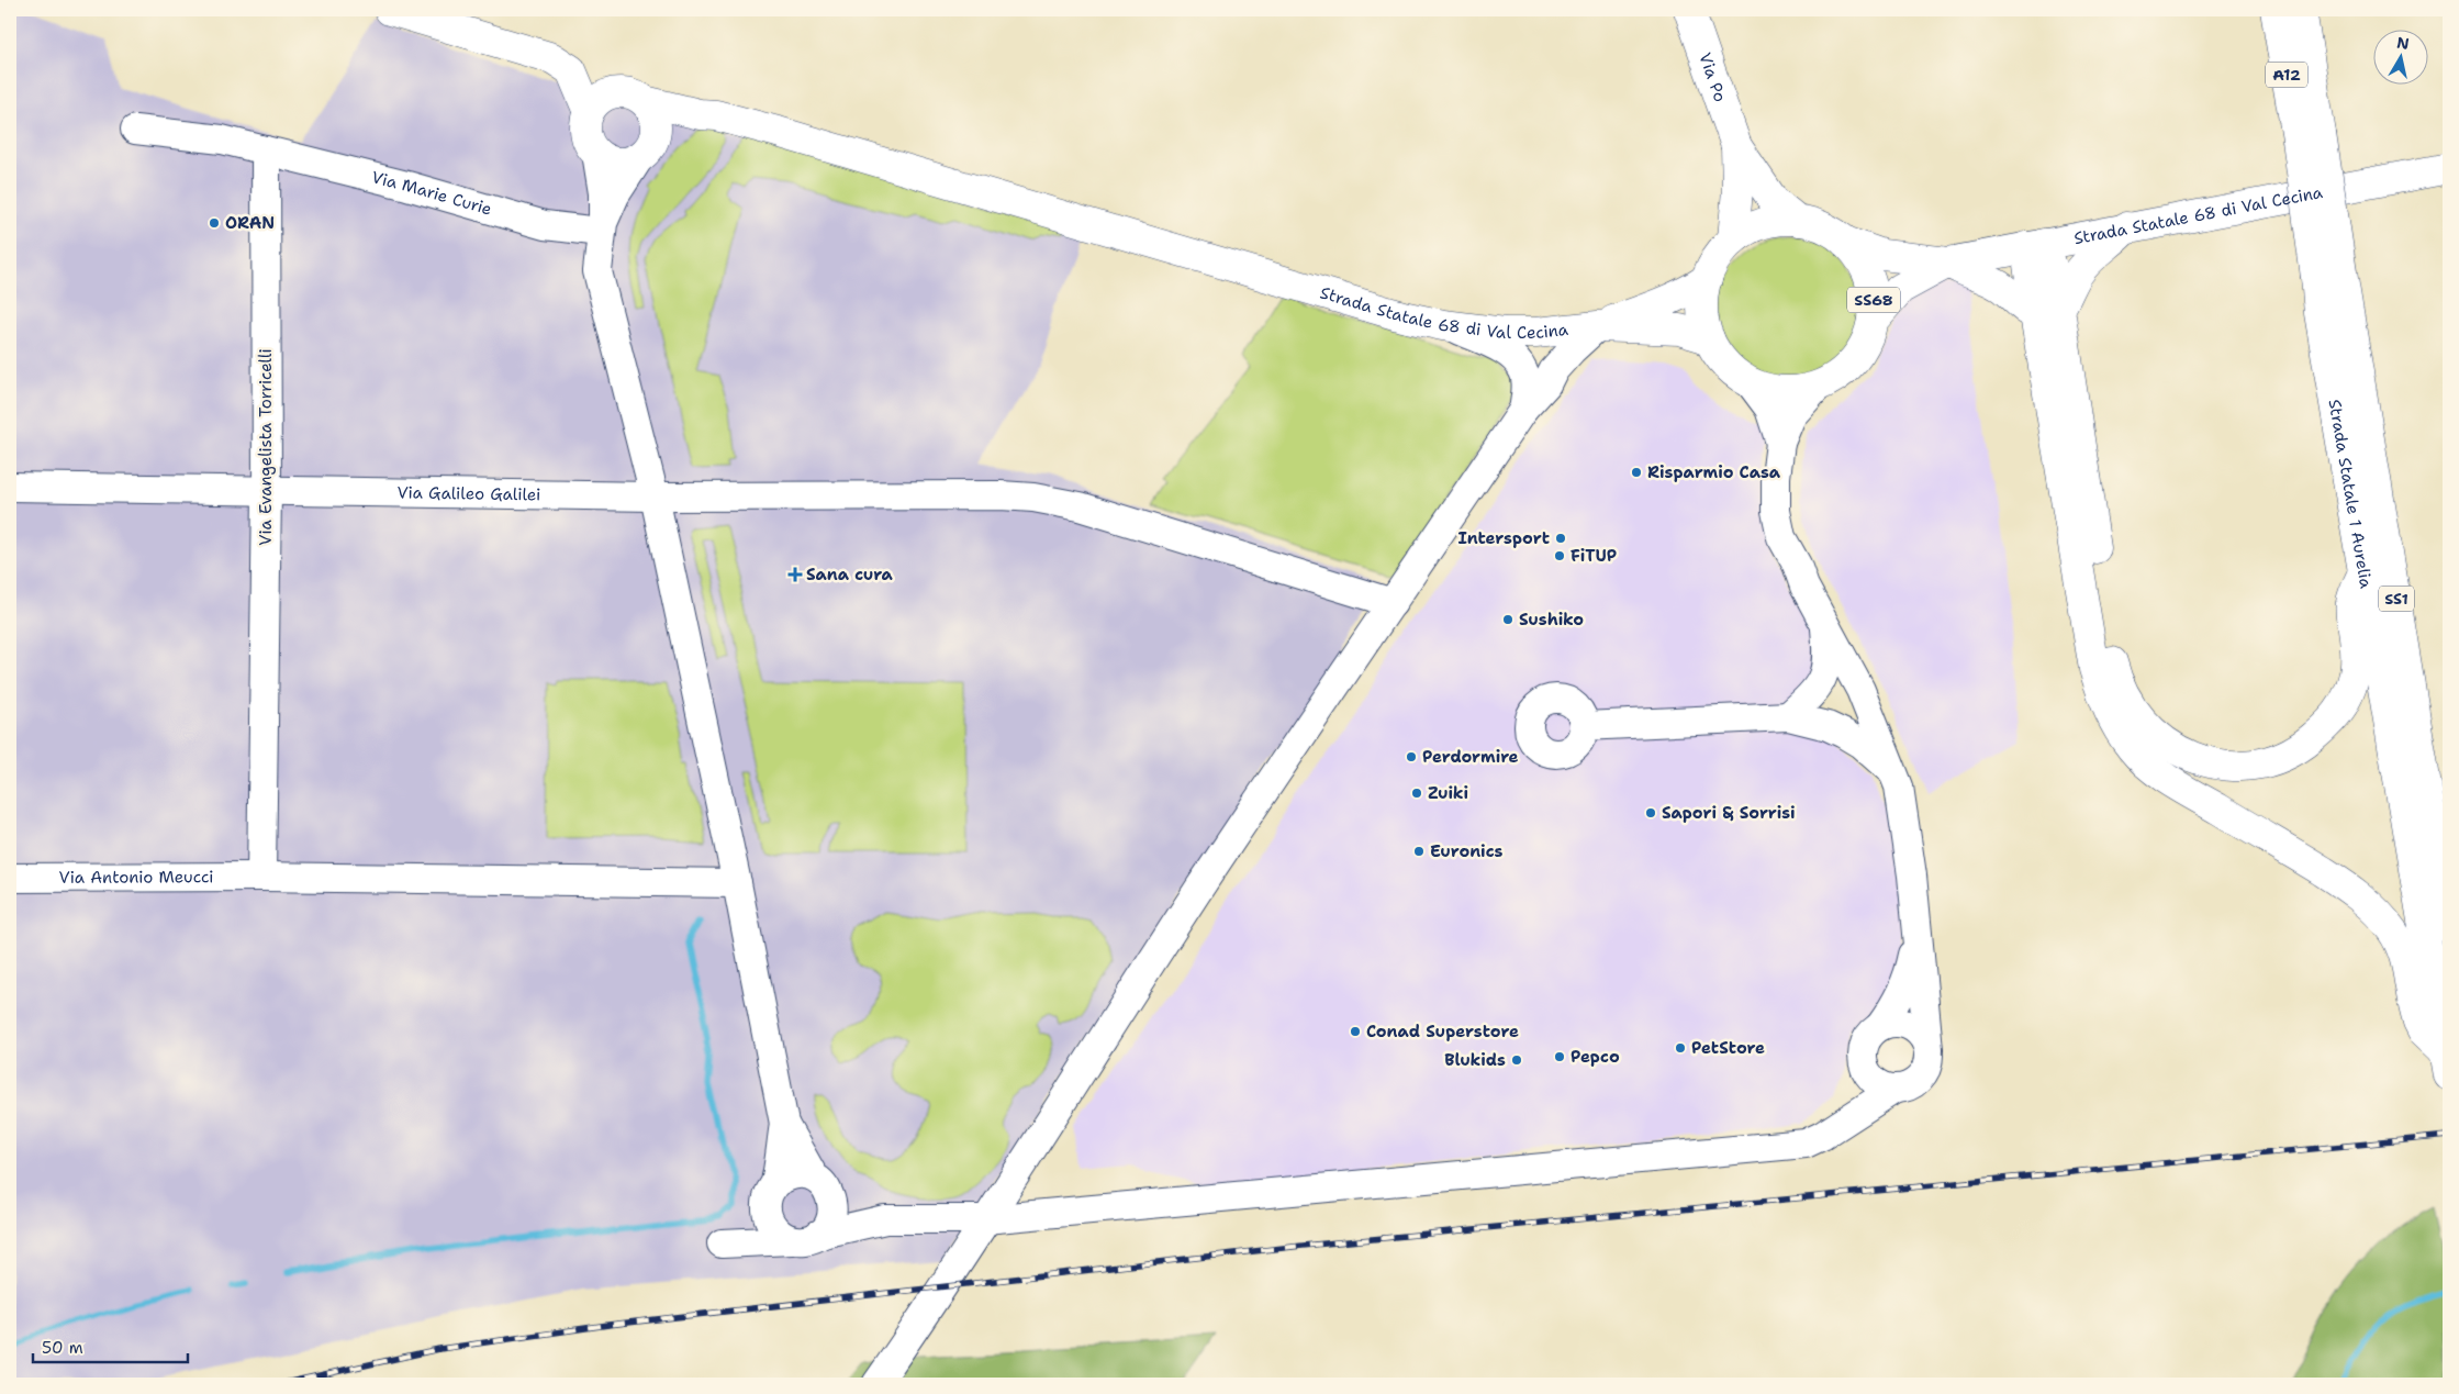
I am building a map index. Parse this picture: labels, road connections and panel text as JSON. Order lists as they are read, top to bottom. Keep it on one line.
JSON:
{"streets":{"main road":["A12","Via Po","Strada Statale 68 di Val Cecina","SS68","Strada Statale 1 Aurelia","SS1"],"street":["Via Marie Curie","Via Evangelista Torricelli","Via Galileo Galilei","Via Antonio Meucci"]},"crossings":[["Via Po","Strada Statale 68 di Val Cecina"],["Via Marie Curie","Via Evangelista Torricelli"],["Via Evangelista Torricelli","Via Galileo Galilei"],["Via Evangelista Torricelli","Via Antonio Meucci"],["Strada Statale 1 Aurelia","SS1"]],"places":{"other":["ORAN","Risparmio Casa","Intersport","FiTUP","Sushiko","Perdormire","Zuiki","Sapori & Sorrisi","Euronics","Conad Superstore","PetStore","Pepco","Blukids"],"health":["Sana cura"]},"scale_bar":"50 m","north":"top"}
